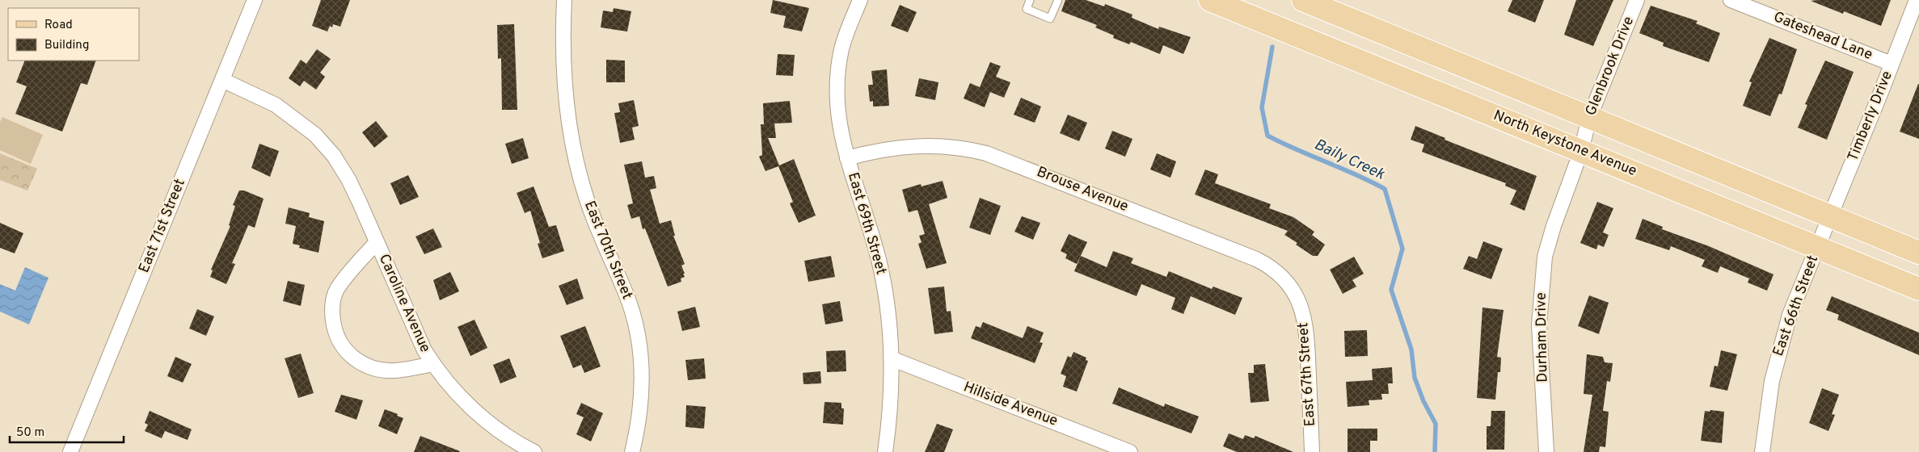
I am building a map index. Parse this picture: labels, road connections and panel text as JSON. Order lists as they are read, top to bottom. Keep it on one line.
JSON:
{"streets":{"main road":["North Keystone Avenue"],"street":["Gateshead Lane","Glenbrook Drive","Timberly Drive","Brouse Avenue","East 69th Street","East 71st Street","East 70th Street","Caroline Avenue","East 66th Street","Durham Drive","East 67th Street","Hillside Avenue"]},"crossings":[["Gateshead Lane","Timberly Drive"],["Glenbrook Drive","North Keystone Avenue"],["Glenbrook Drive","Durham Drive"],["Timberly Drive","North Keystone Avenue"],["Timberly Drive","East 66th Street"],["North Keystone Avenue","East 66th Street"],["North Keystone Avenue","Durham Drive"],["Brouse Avenue","East 69th Street"],["Brouse Avenue","East 67th Street"],["East 69th Street","Hillside Avenue"],["East 71st Street","Caroline Avenue"]],"water":["Baily Creek"],"legend":["Road","Building"],"scale_bar":"50 m"}
